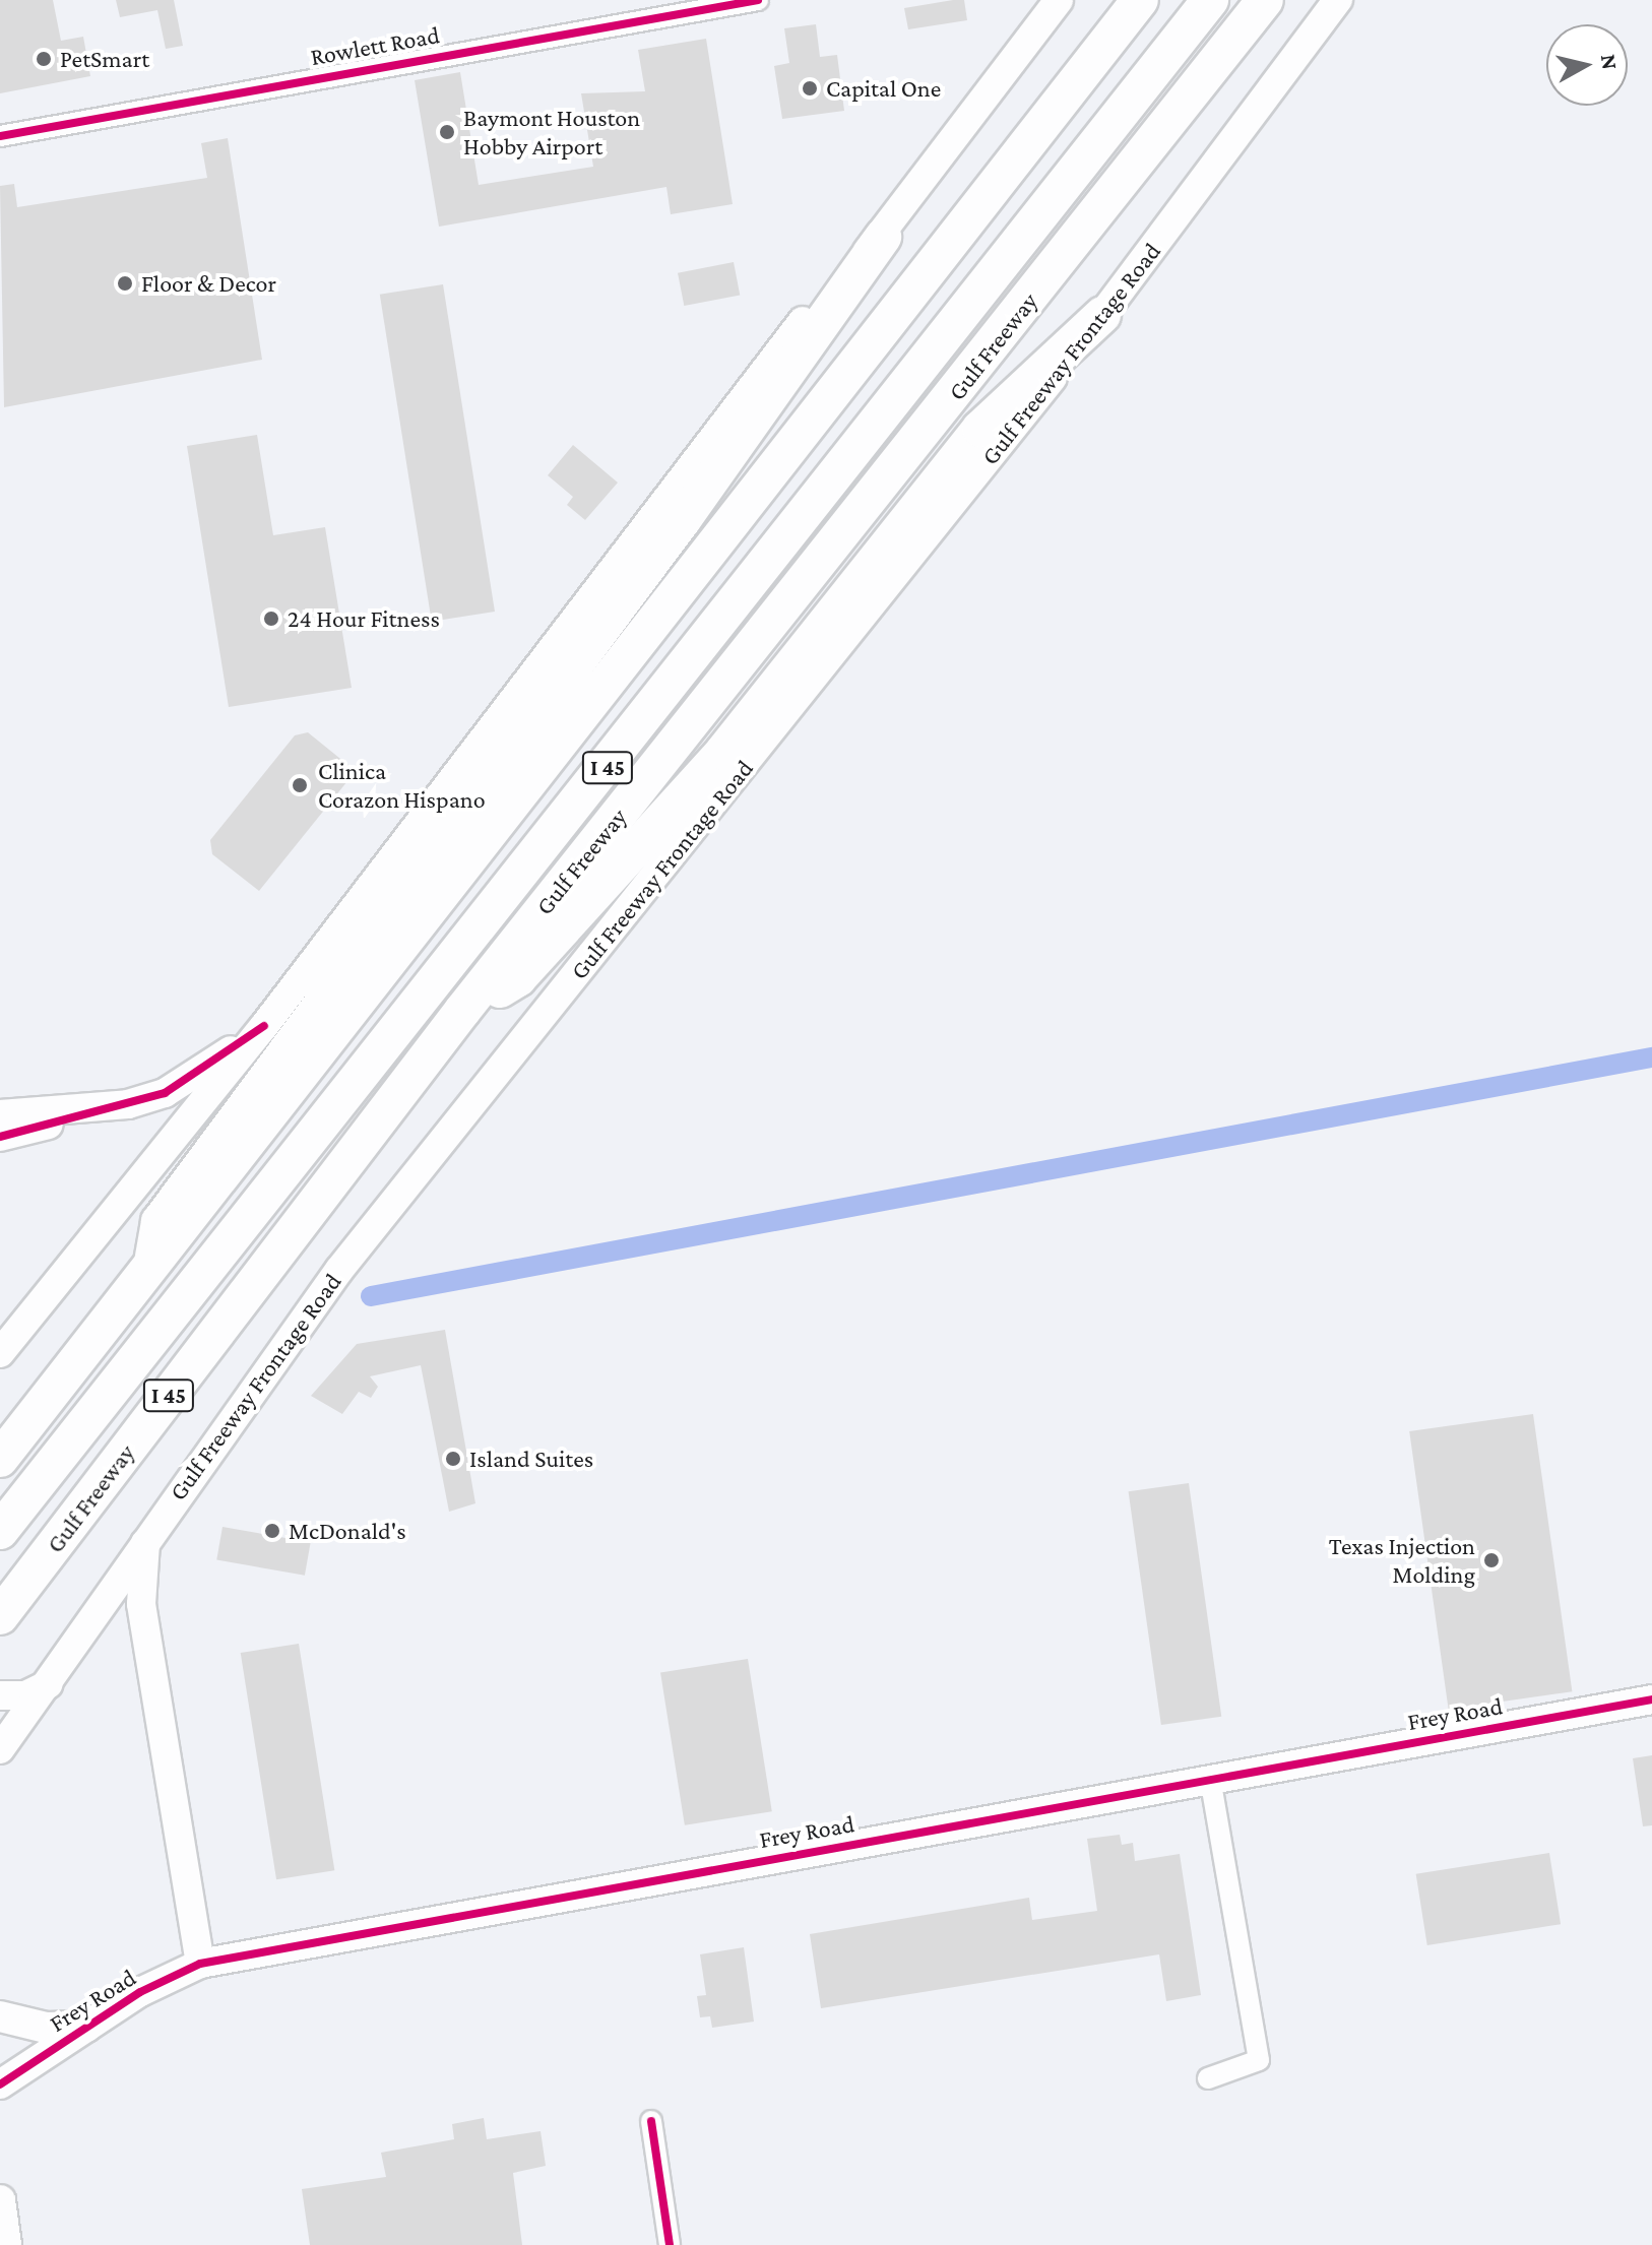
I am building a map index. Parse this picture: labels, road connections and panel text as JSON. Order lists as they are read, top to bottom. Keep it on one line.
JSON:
{"streets":{"highway":["Gulf Freeway","I 45"],"main road":["Gulf Freeway Frontage Road","Frey Road"],"street":["Rowlett Road"]},"places":["PetSmart","Capital One","Baymont Houston Hobby Airport","Floor & Decor","24 Hour Fitness","Clinica Corazon Hispano","Island Suites","McDonald's","Texas Injection Molding"],"north":"right"}
